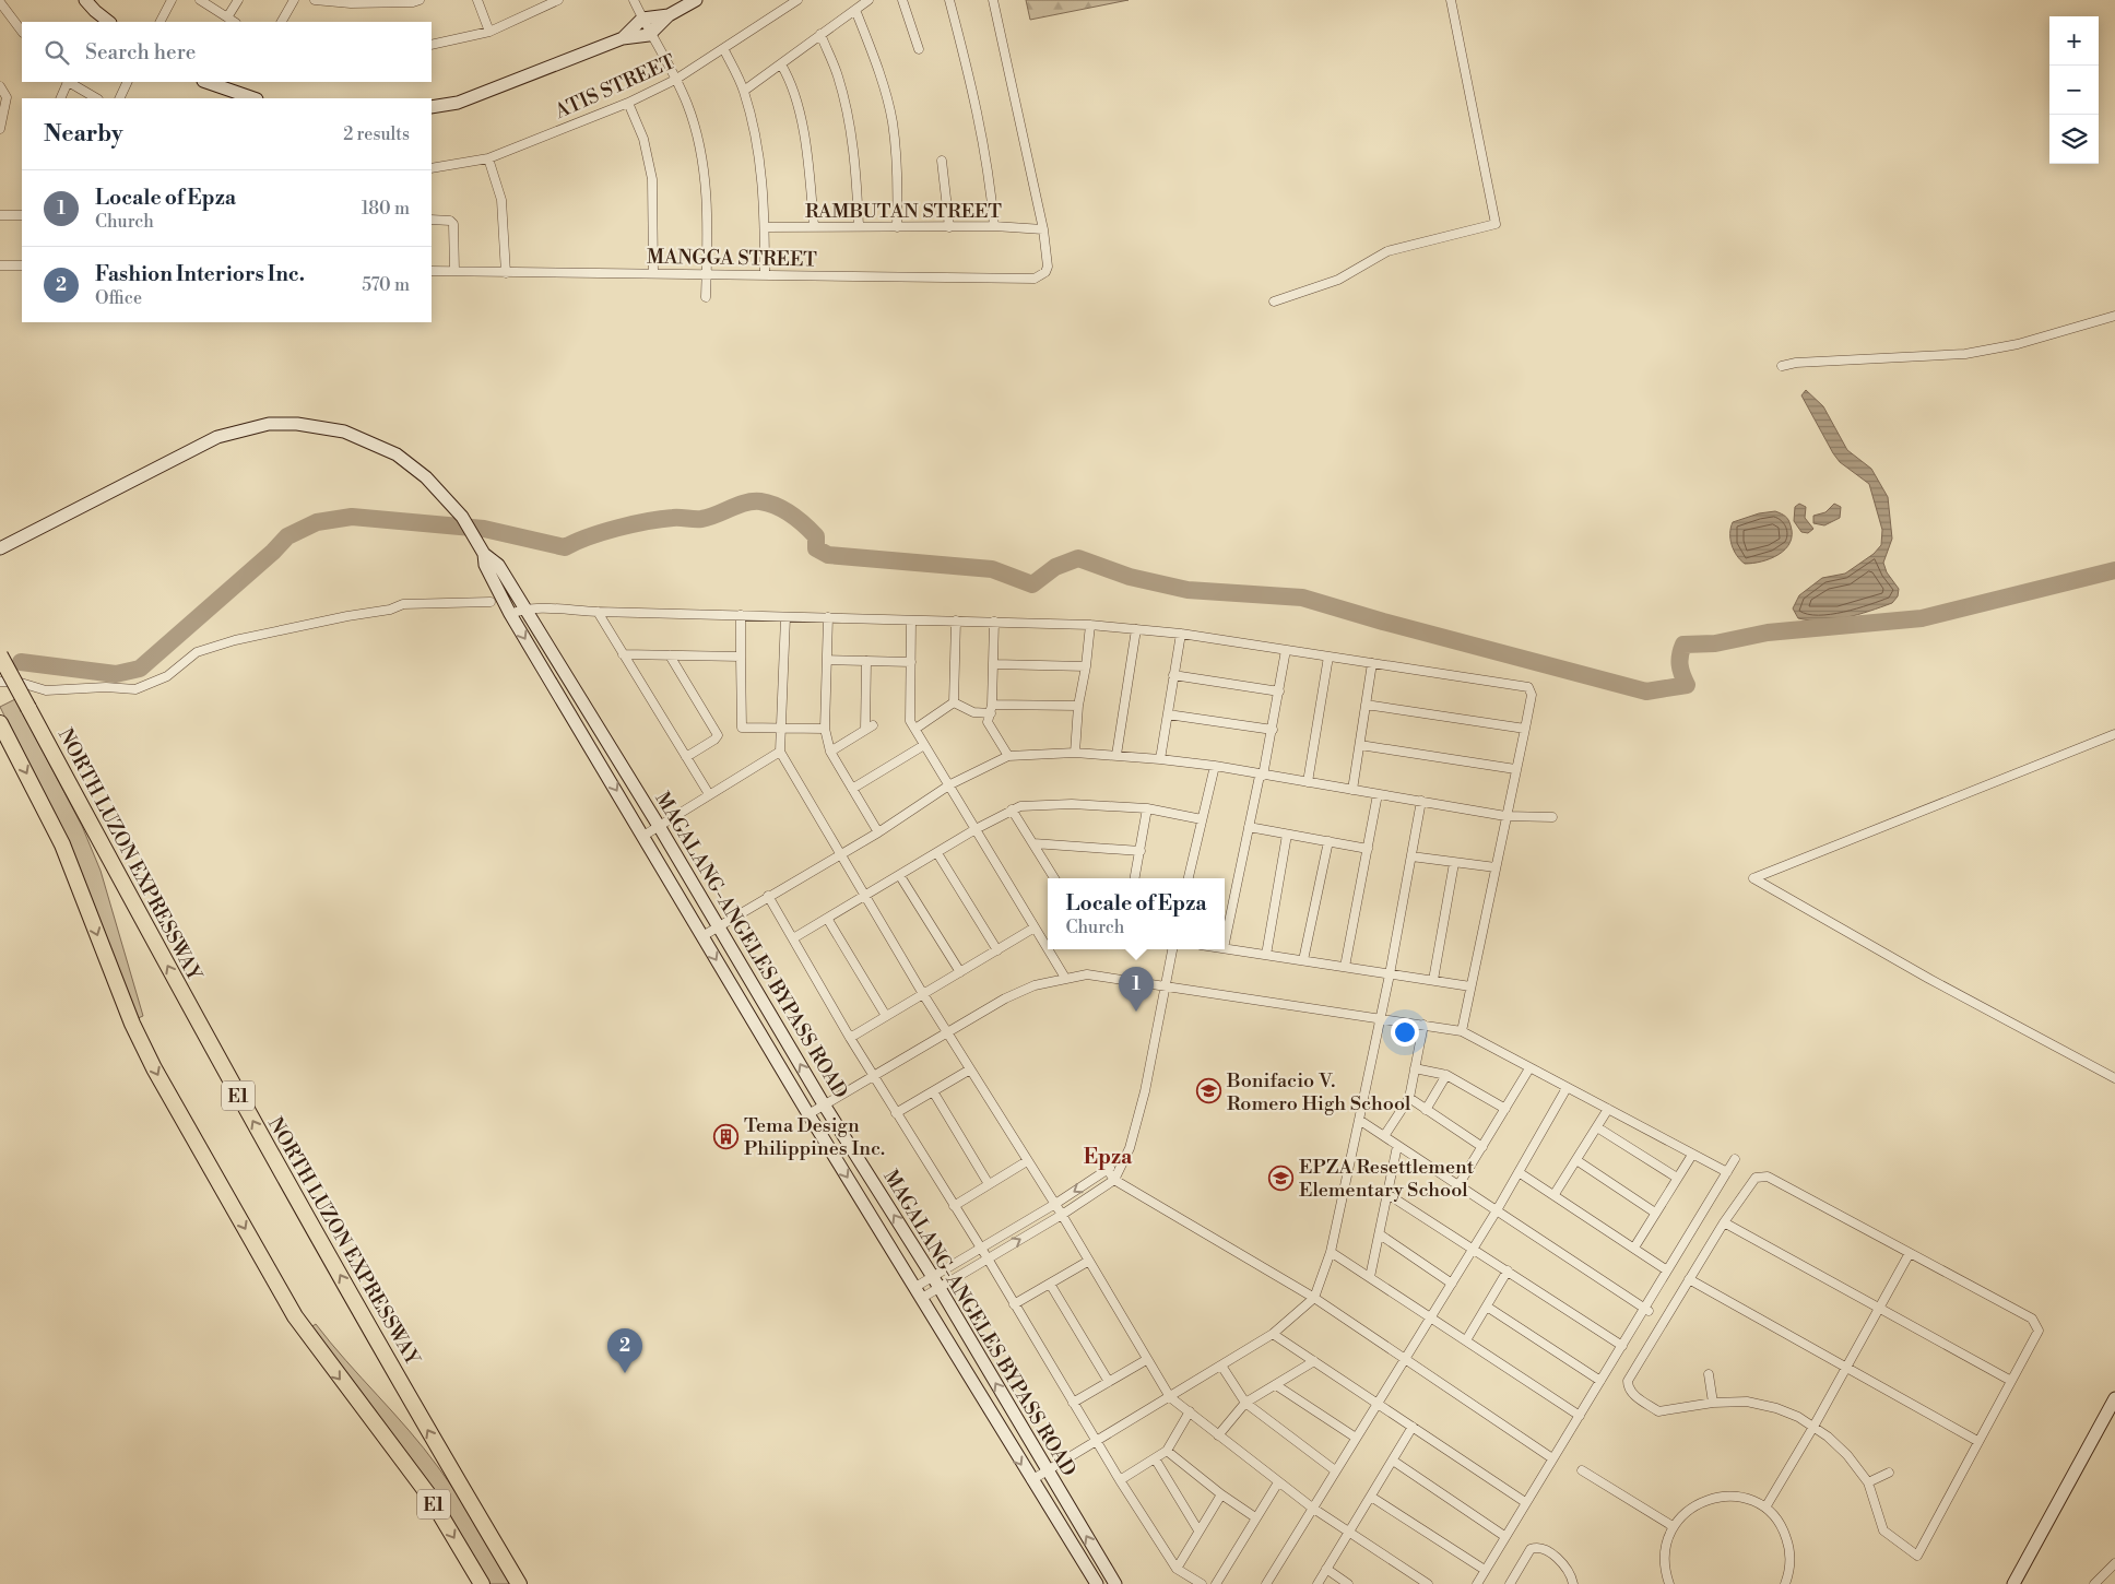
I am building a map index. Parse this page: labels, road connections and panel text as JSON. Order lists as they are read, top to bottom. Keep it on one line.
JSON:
{"streets":{"highway":["NORTH LUZON EXPRESSWAY","E1"],"street":["ATIS STREET","RAMBUTAN STREET","MANGGA STREET","MAGALANG-ANGELES BYPASS ROAD"]},"crossings":[["RAMBUTAN STREET","MANGGA STREET"]],"districts":["Epza"],"places":{"school or university":["Bonifacio V. Romero High School","EPZA Resettlement Elementary School"],"building":["Tema Design Philippines Inc."]},"page":{"map_buttons":["+","−"],"search":"Search here","heading":["Nearby","2 results"],"list":[{"mark":"1","name":"Locale of Epza","note":"Church","value":"180 m"},{"mark":"2","name":"Fashion Interiors Inc.","note":"Office","value":"570 m"}],"popup":["Locale of Epza","Church"],"pins":["1","2"]}}
